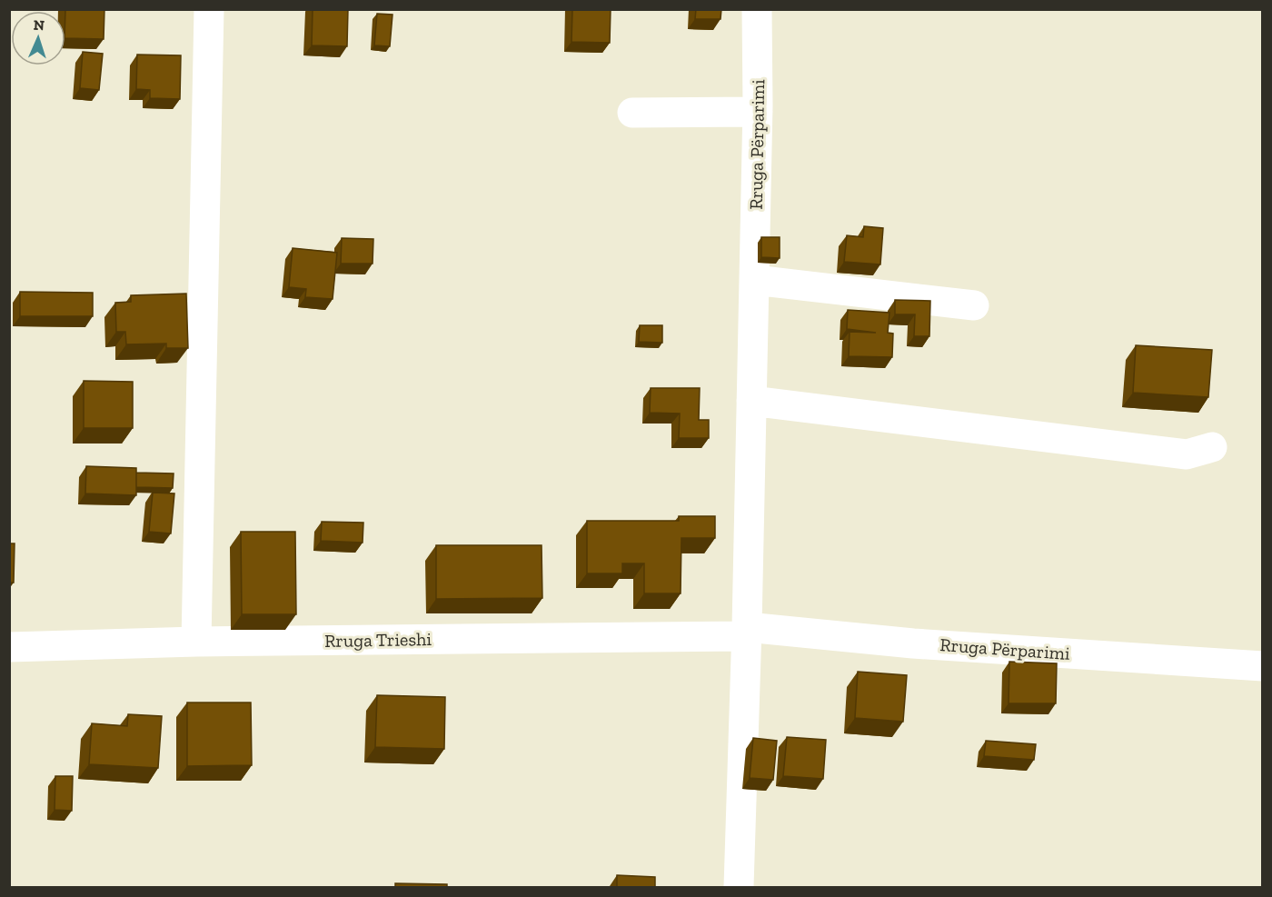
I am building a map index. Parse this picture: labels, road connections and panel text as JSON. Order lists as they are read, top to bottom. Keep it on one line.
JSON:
{"streets":{"street":["Rruga Përparimi","Rruga Trieshi"]},"crossings":[["Rruga Përparimi","Rruga Trieshi"]],"north":"top"}
